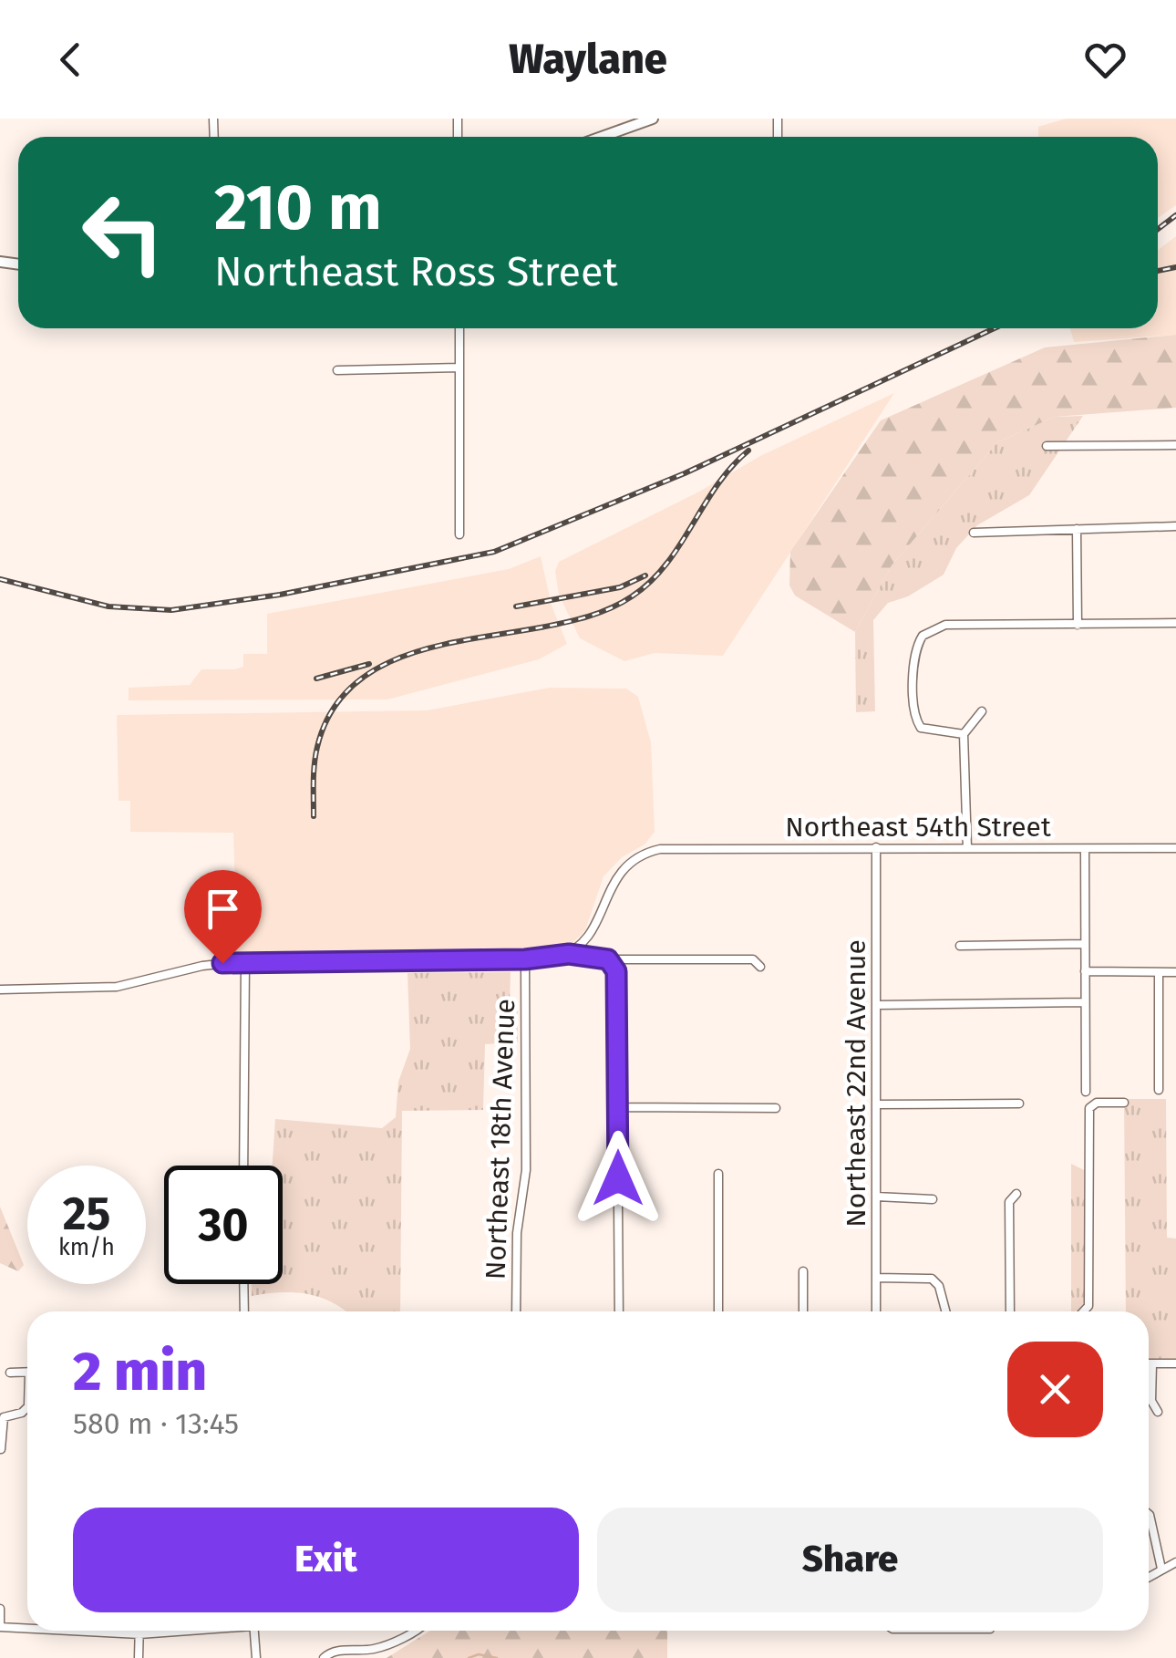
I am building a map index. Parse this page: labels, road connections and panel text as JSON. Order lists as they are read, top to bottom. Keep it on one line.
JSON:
{"streets":{"street":["Northeast 54th Street","Northeast 22nd Avenue","Northeast 18th Avenue"]},"crossings":[["Northeast 54th Street","Northeast 22nd Avenue"]],"page":{"header":"Waylane","turn":["210 m","Northeast Ross Street"],"speed":"25 km/h","limit":"30","heading":["2 min","580 m · 13:45"],"buttons":["Exit","Share"]}}
